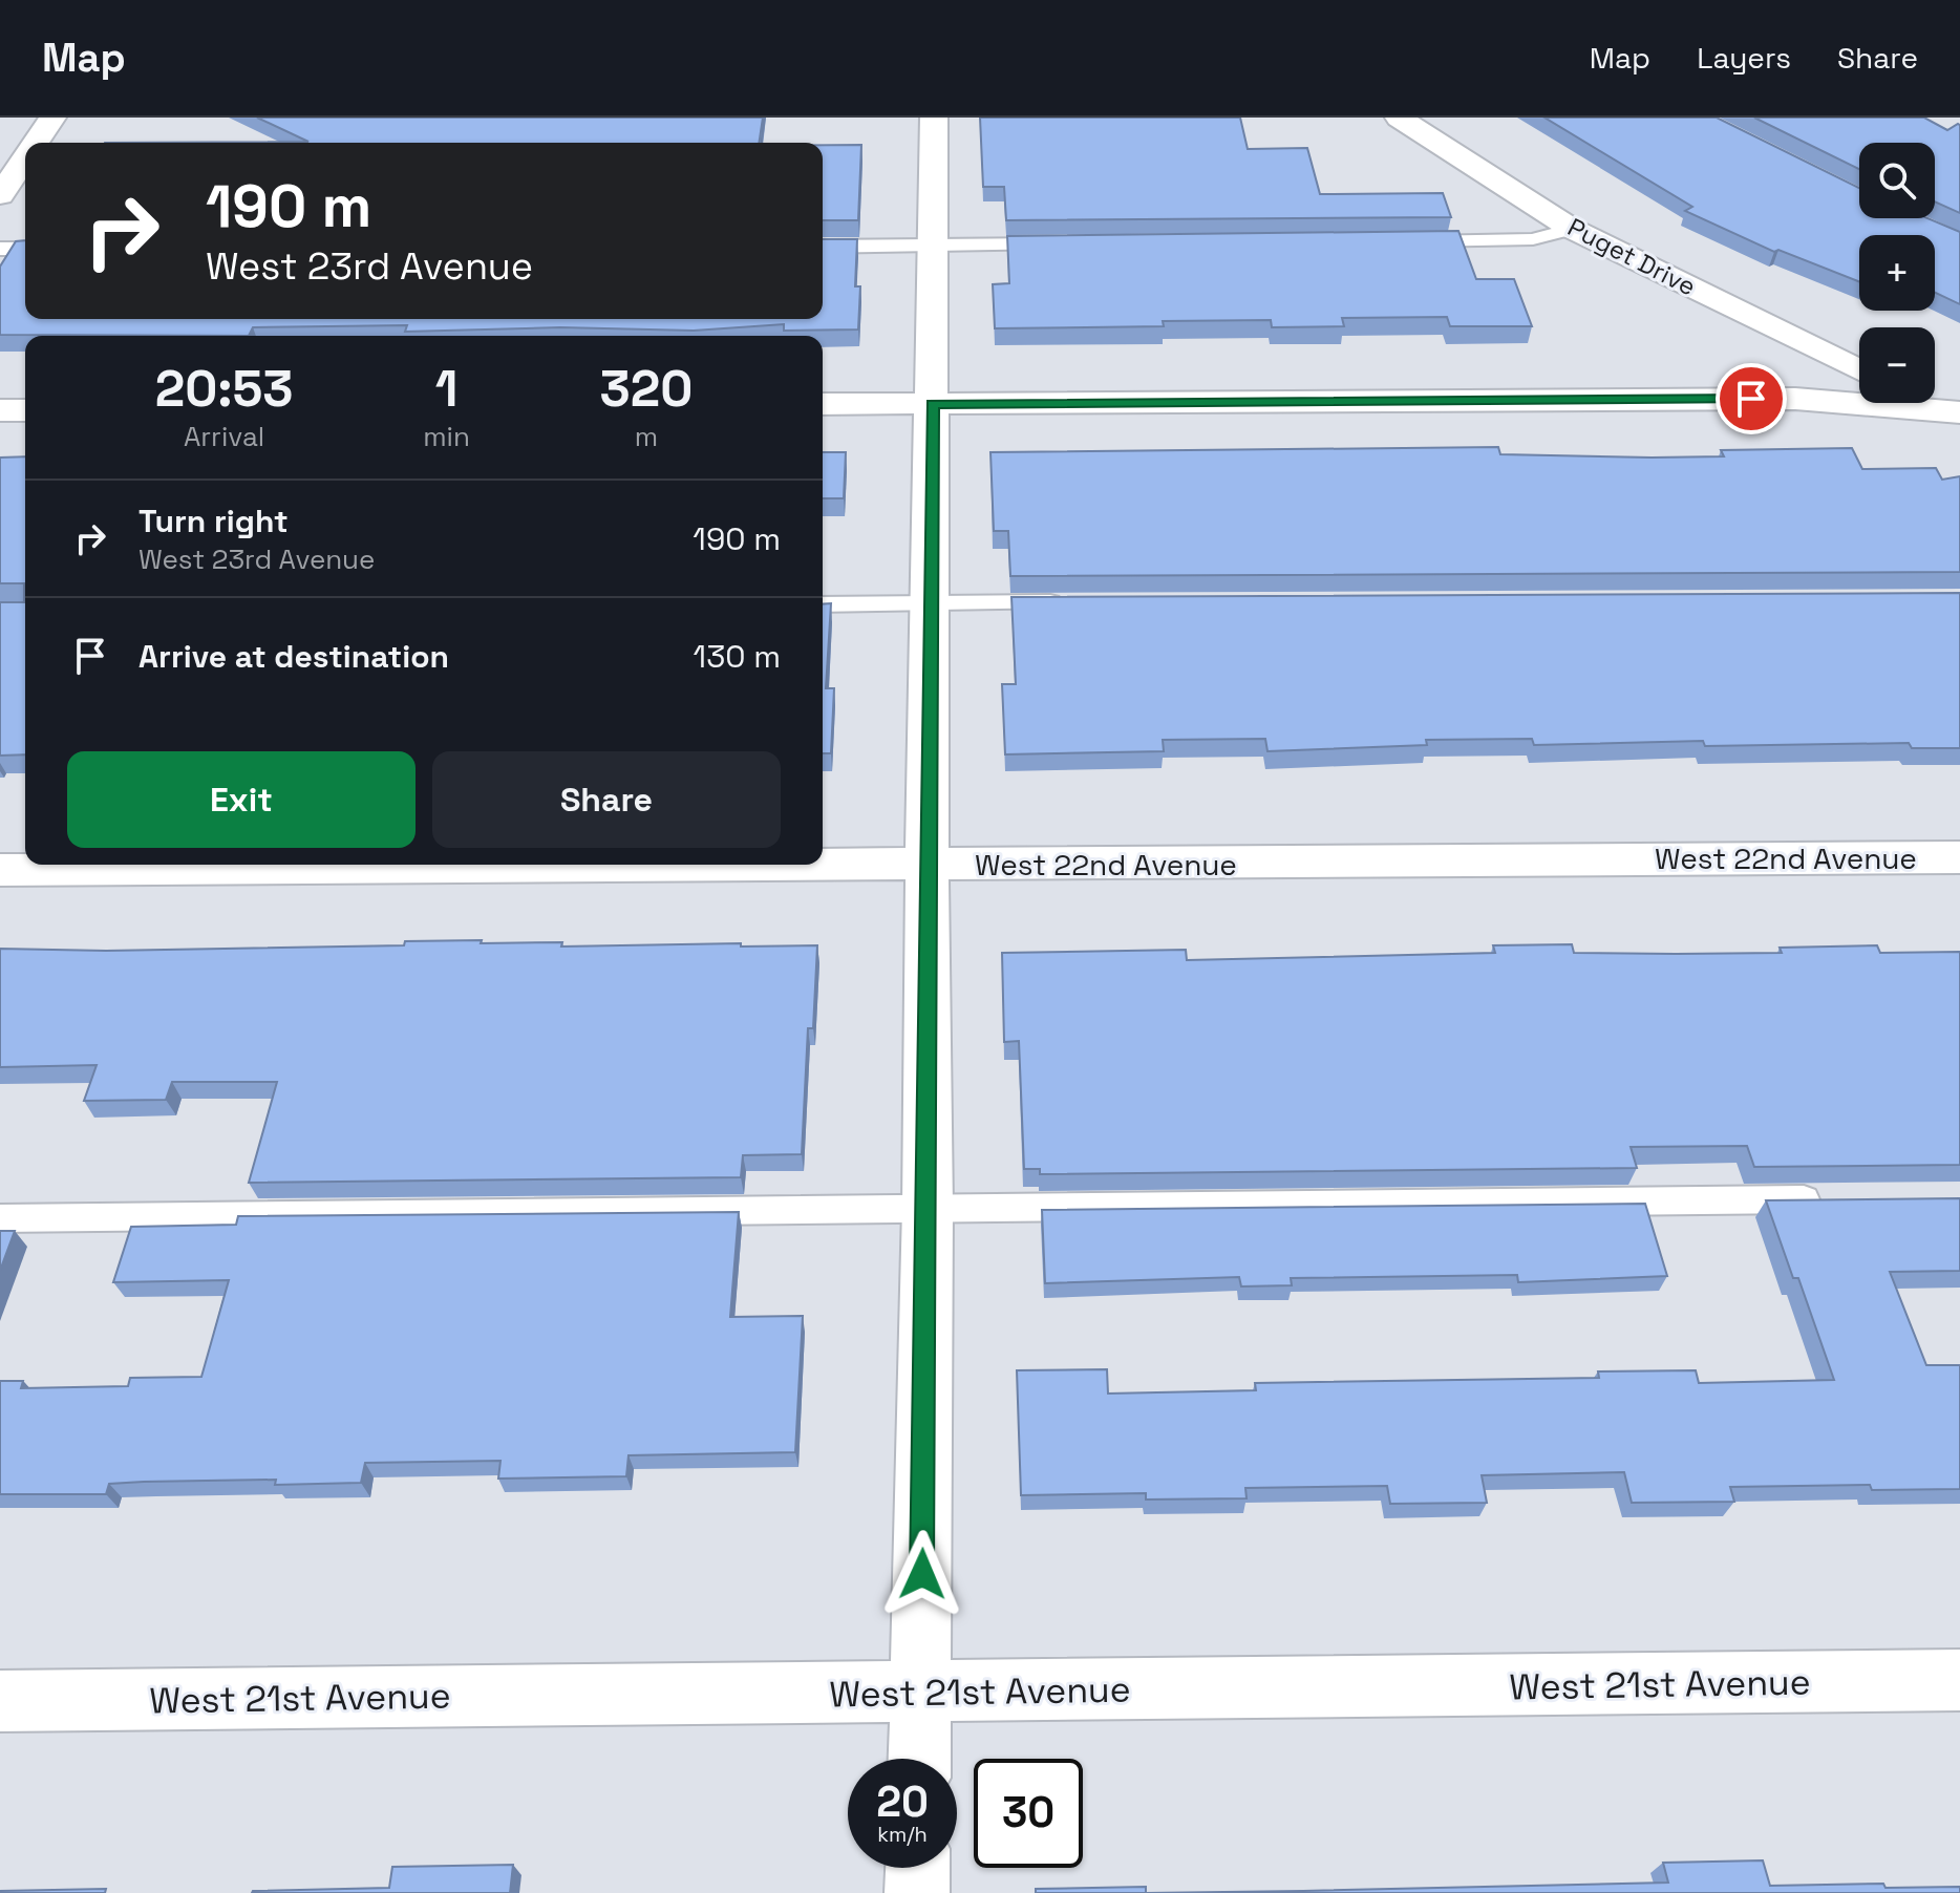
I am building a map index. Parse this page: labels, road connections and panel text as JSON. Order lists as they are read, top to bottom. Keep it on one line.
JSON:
{"streets":{"street":["Puget Drive","West 22nd Avenue","West 21st Avenue"]},"page":{"header":"Map","nav":["Map","Layers","Share"],"map_buttons":["+","−"],"turn":["190 m","West 23rd Avenue"],"eta":["20:53","Arrival","1","min","320","m"],"list":[{"name":"Turn right","note":"West 23rd Avenue","value":"190 m"},{"name":"Arrive at destination","value":"130 m"}],"buttons":["Exit","Share"],"speed":"20 km/h","limit":"30"}}
